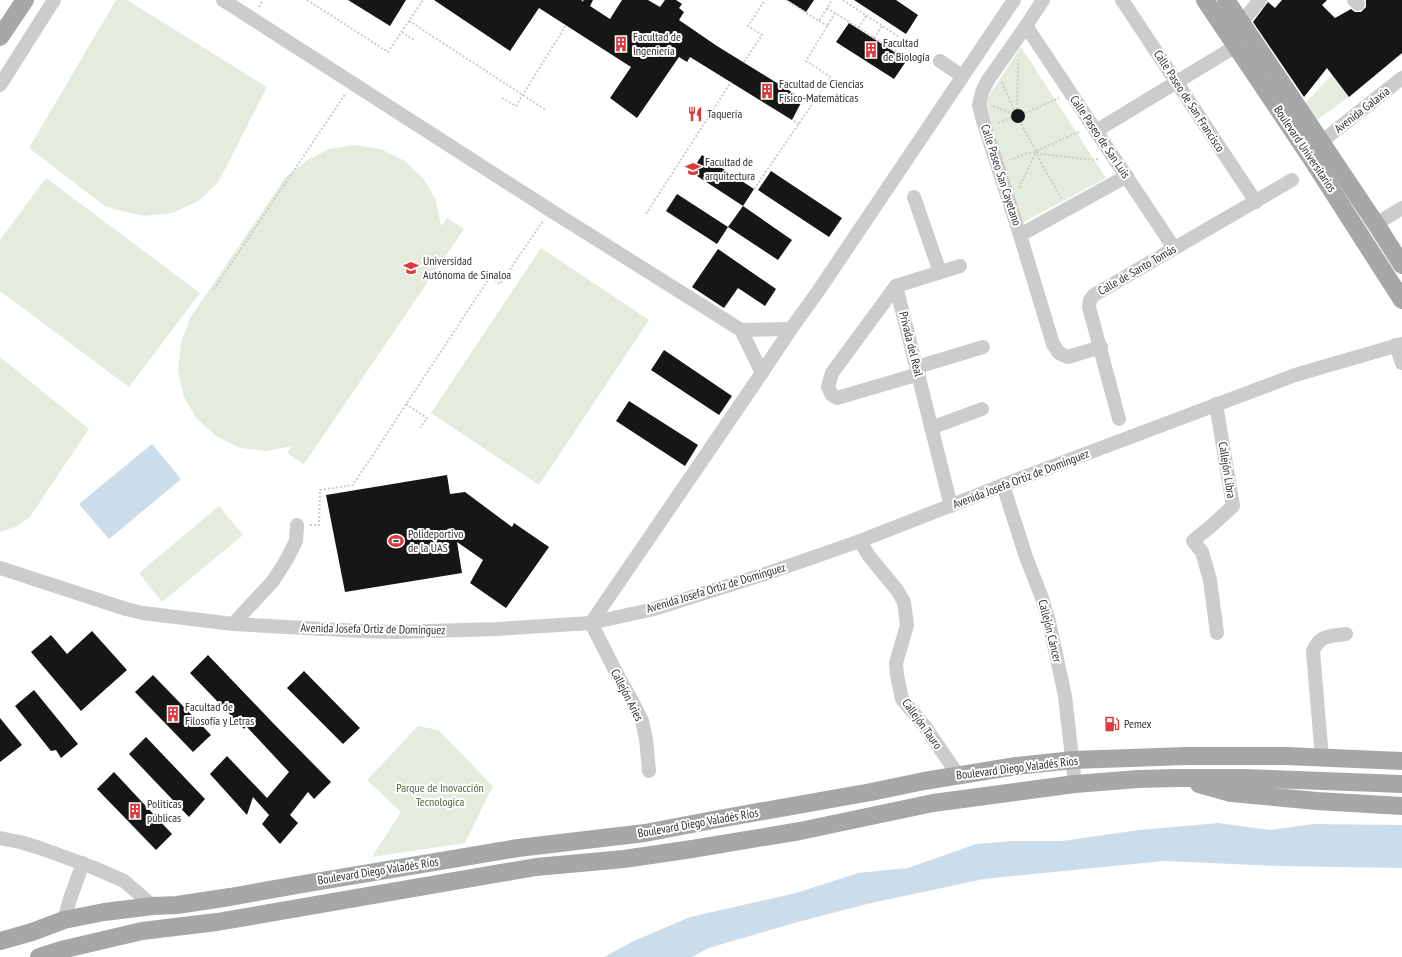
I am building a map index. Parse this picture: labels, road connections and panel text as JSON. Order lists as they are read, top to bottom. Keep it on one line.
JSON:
{"streets":{"main road":["Boulevard Universitarios","Boulevard Diego Valadés Ríos"],"street":["Calle Paseo de San Francisco","Avenida Galaxia","Calle Paseo de San Luis","Calle Paseo San Cayetano","Calle de Santo Tomás","Privada del Real","Callejón Libra","Avenida Josefa Ortiz de Domínguez","Callejón Cáncer","Callejón Aries","Callejón Tauro"]},"crossings":[["Calle Paseo de San Francisco","Calle de Santo Tomás"],["Avenida Galaxia","Boulevard Universitarios"],["Calle Paseo de San Luis","Calle de Santo Tomás"],["Calle Paseo San Cayetano","Calle de Santo Tomás"],["Privada del Real","Avenida Josefa Ortiz de Domínguez"],["Callejón Libra","Avenida Josefa Ortiz de Domínguez"],["Avenida Josefa Ortiz de Domínguez","Callejón Cáncer"],["Avenida Josefa Ortiz de Domínguez","Callejón Aries"],["Avenida Josefa Ortiz de Domínguez","Callejón Tauro"],["Callejón Cáncer","Boulevard Diego Valadés Ríos"],["Callejón Tauro","Boulevard Diego Valadés Ríos"]],"parks":["Parque de Inovacción Tecnologica"],"places":{"building":["Facultad de Ingeniería","Facultad de Biología","Facultad de Ciencias Físico-Matemáticas","Facultad de Filosofía y Letras","Politicas públicas"],"restaurant":["Taqueria"],"school or university":["Facultad de arquitectura","Universidad Autónoma de Sinaloa"],"sports":["Polideportivo de la UAS"],"fuel station":["Pemex"]}}
